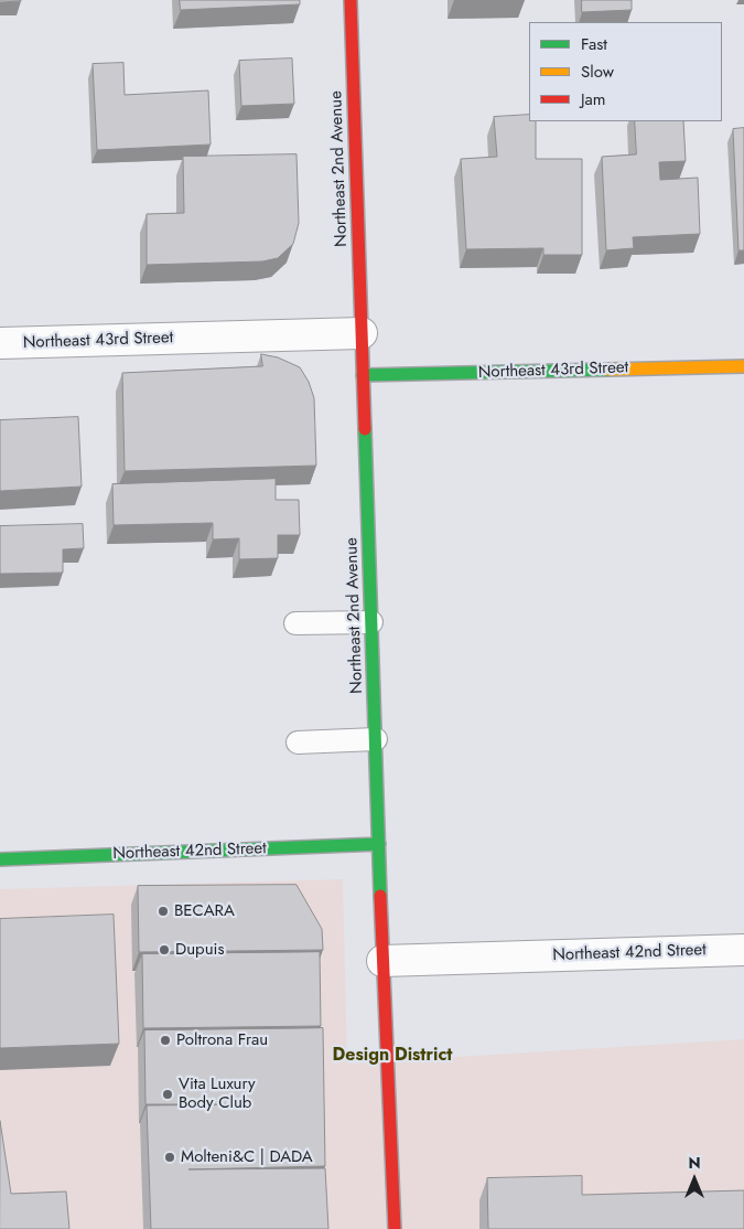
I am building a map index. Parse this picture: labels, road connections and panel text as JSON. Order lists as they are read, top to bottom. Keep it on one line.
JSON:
{"streets":{"main road":["Northeast 2nd Avenue","Northeast 43rd Street","Northeast 42nd Street"]},"crossings":[["Northeast 2nd Avenue","Northeast 43rd Street"],["Northeast 2nd Avenue","Northeast 42nd Street"]],"districts":["Design District"],"places":["BECARA","Dupuis","Poltrona Frau","Vita Luxury Body Club","Molteni&C | DADA"],"legend":["Fast","Slow","Jam"],"north":"top"}
